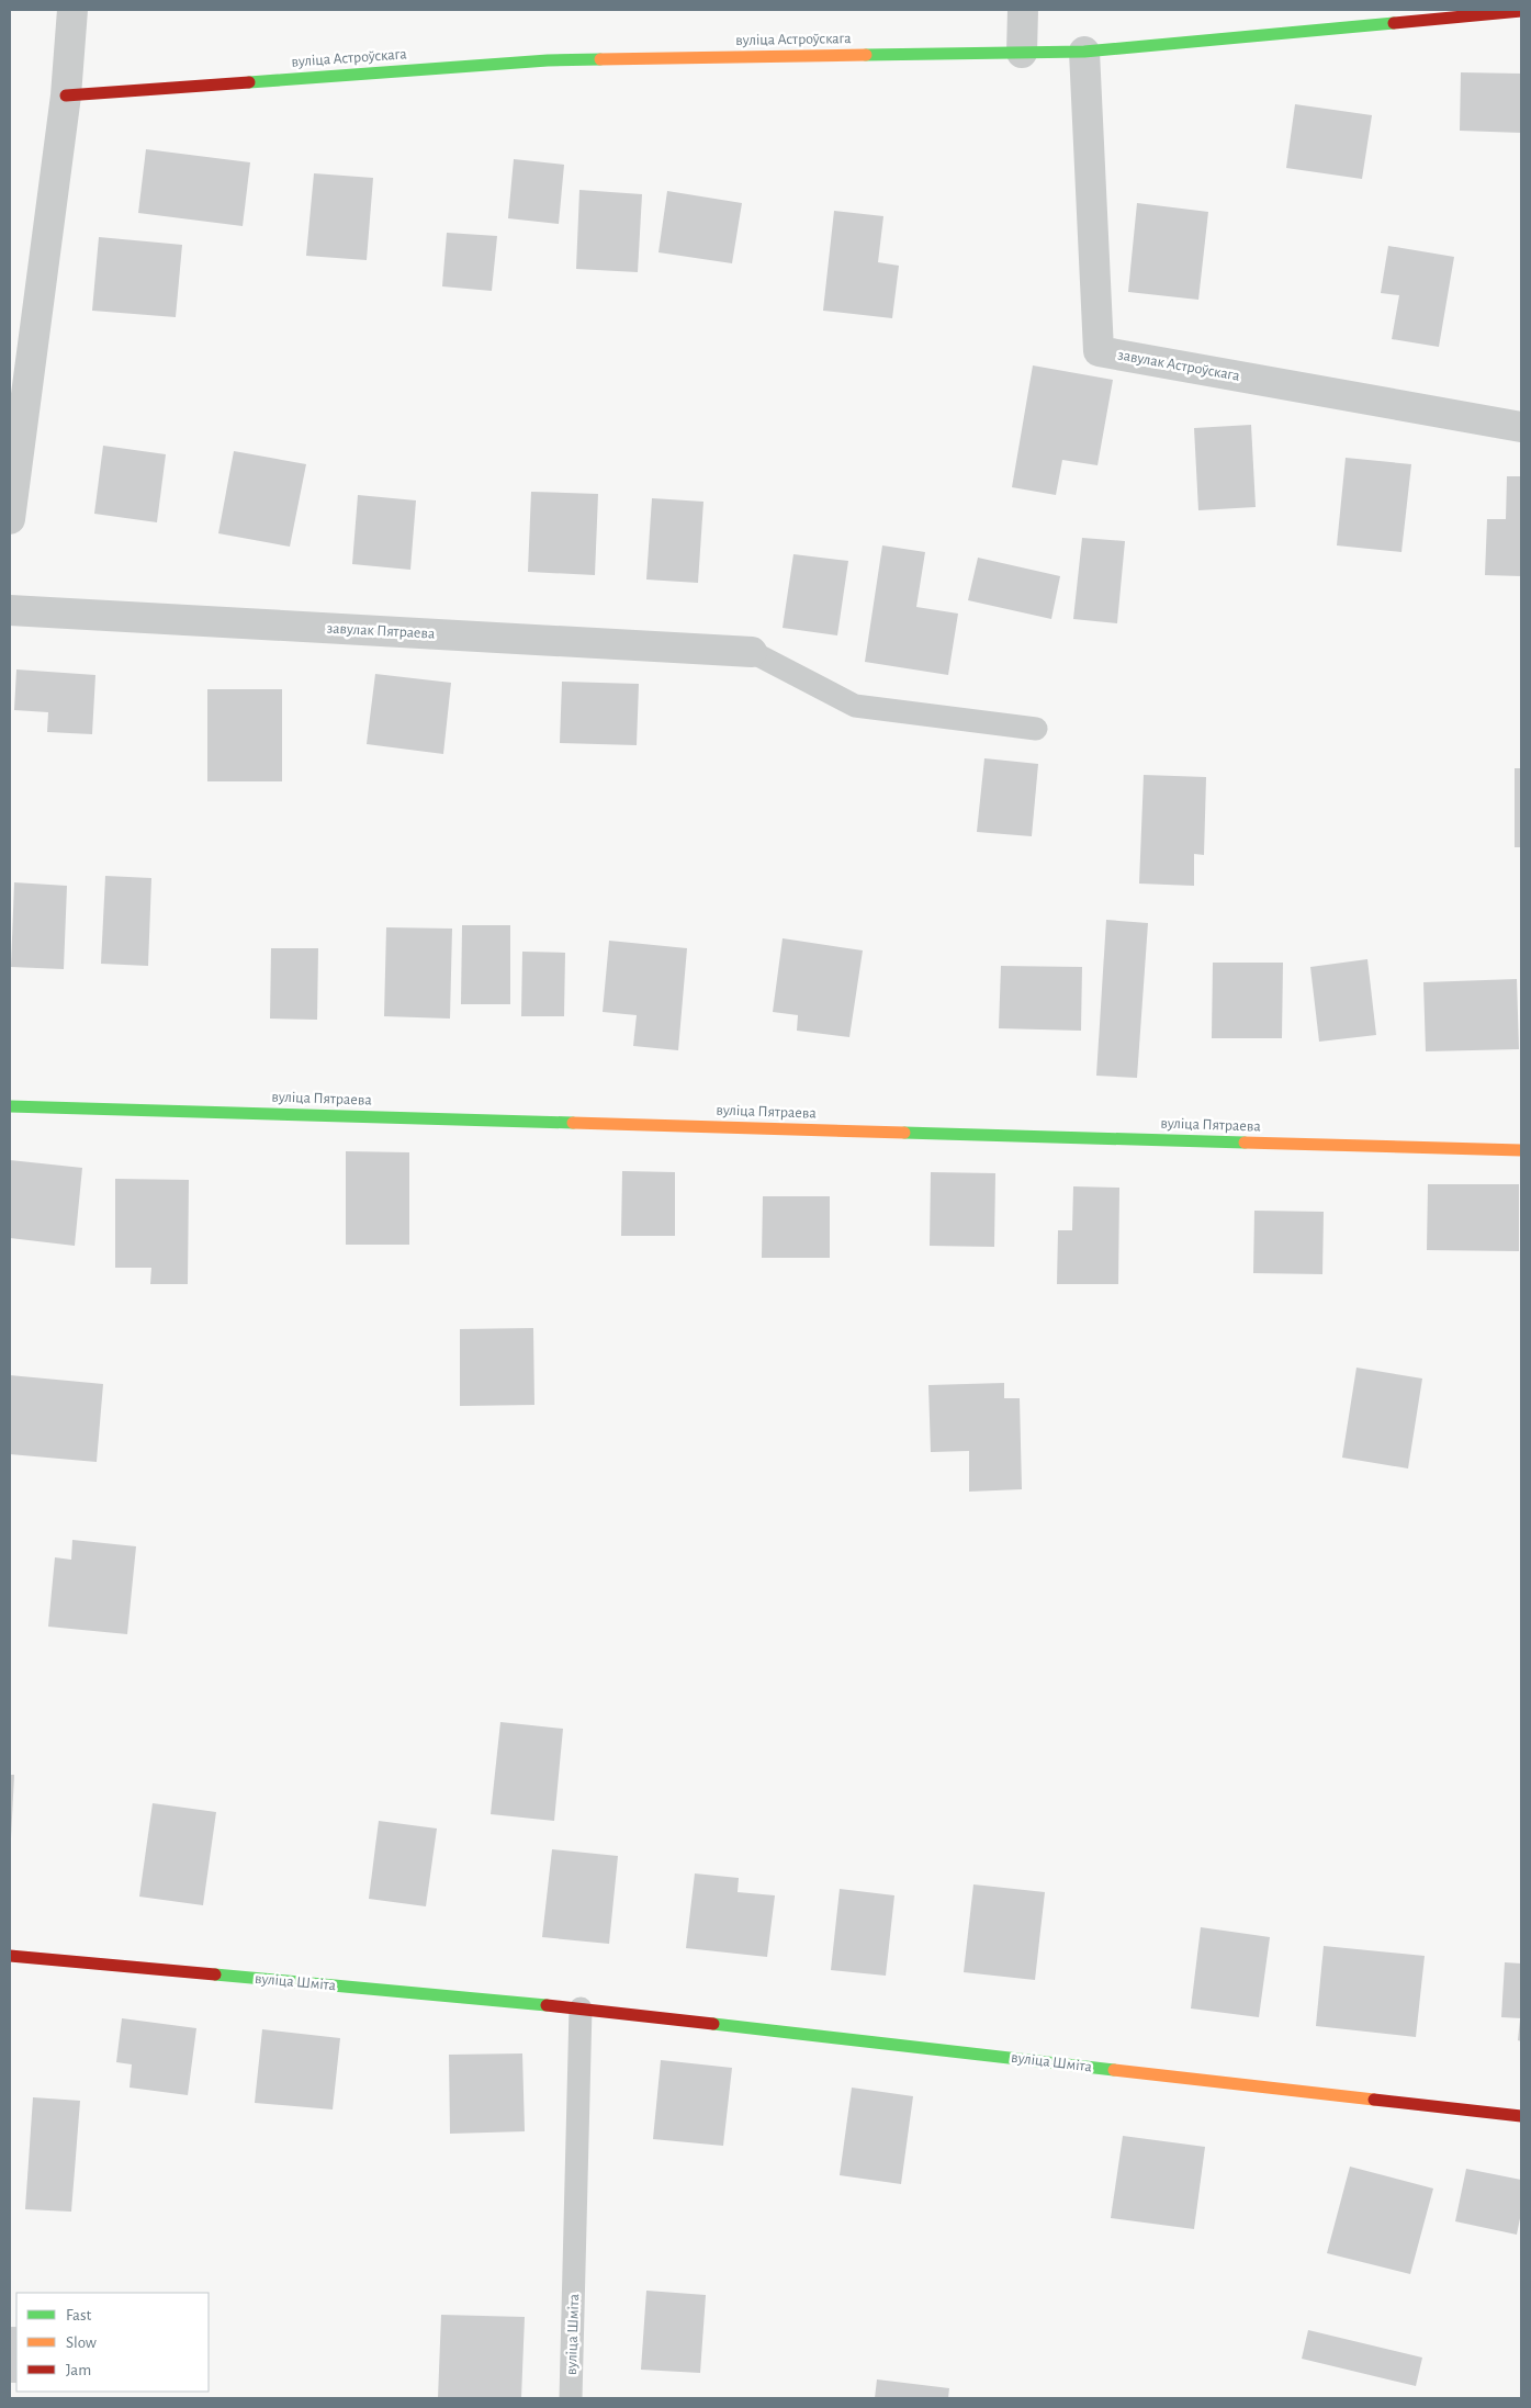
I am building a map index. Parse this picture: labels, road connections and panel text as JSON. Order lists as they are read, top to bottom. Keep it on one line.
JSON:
{"streets":{"street":["вуліца Астроўскага","завулак Астроўскага","завулак Пятраева","вуліца Пятраева","вуліца Шміта"]},"crossings":[["вуліца Астроўскага","завулак Астроўскага"]],"legend":["Fast","Slow","Jam"]}
